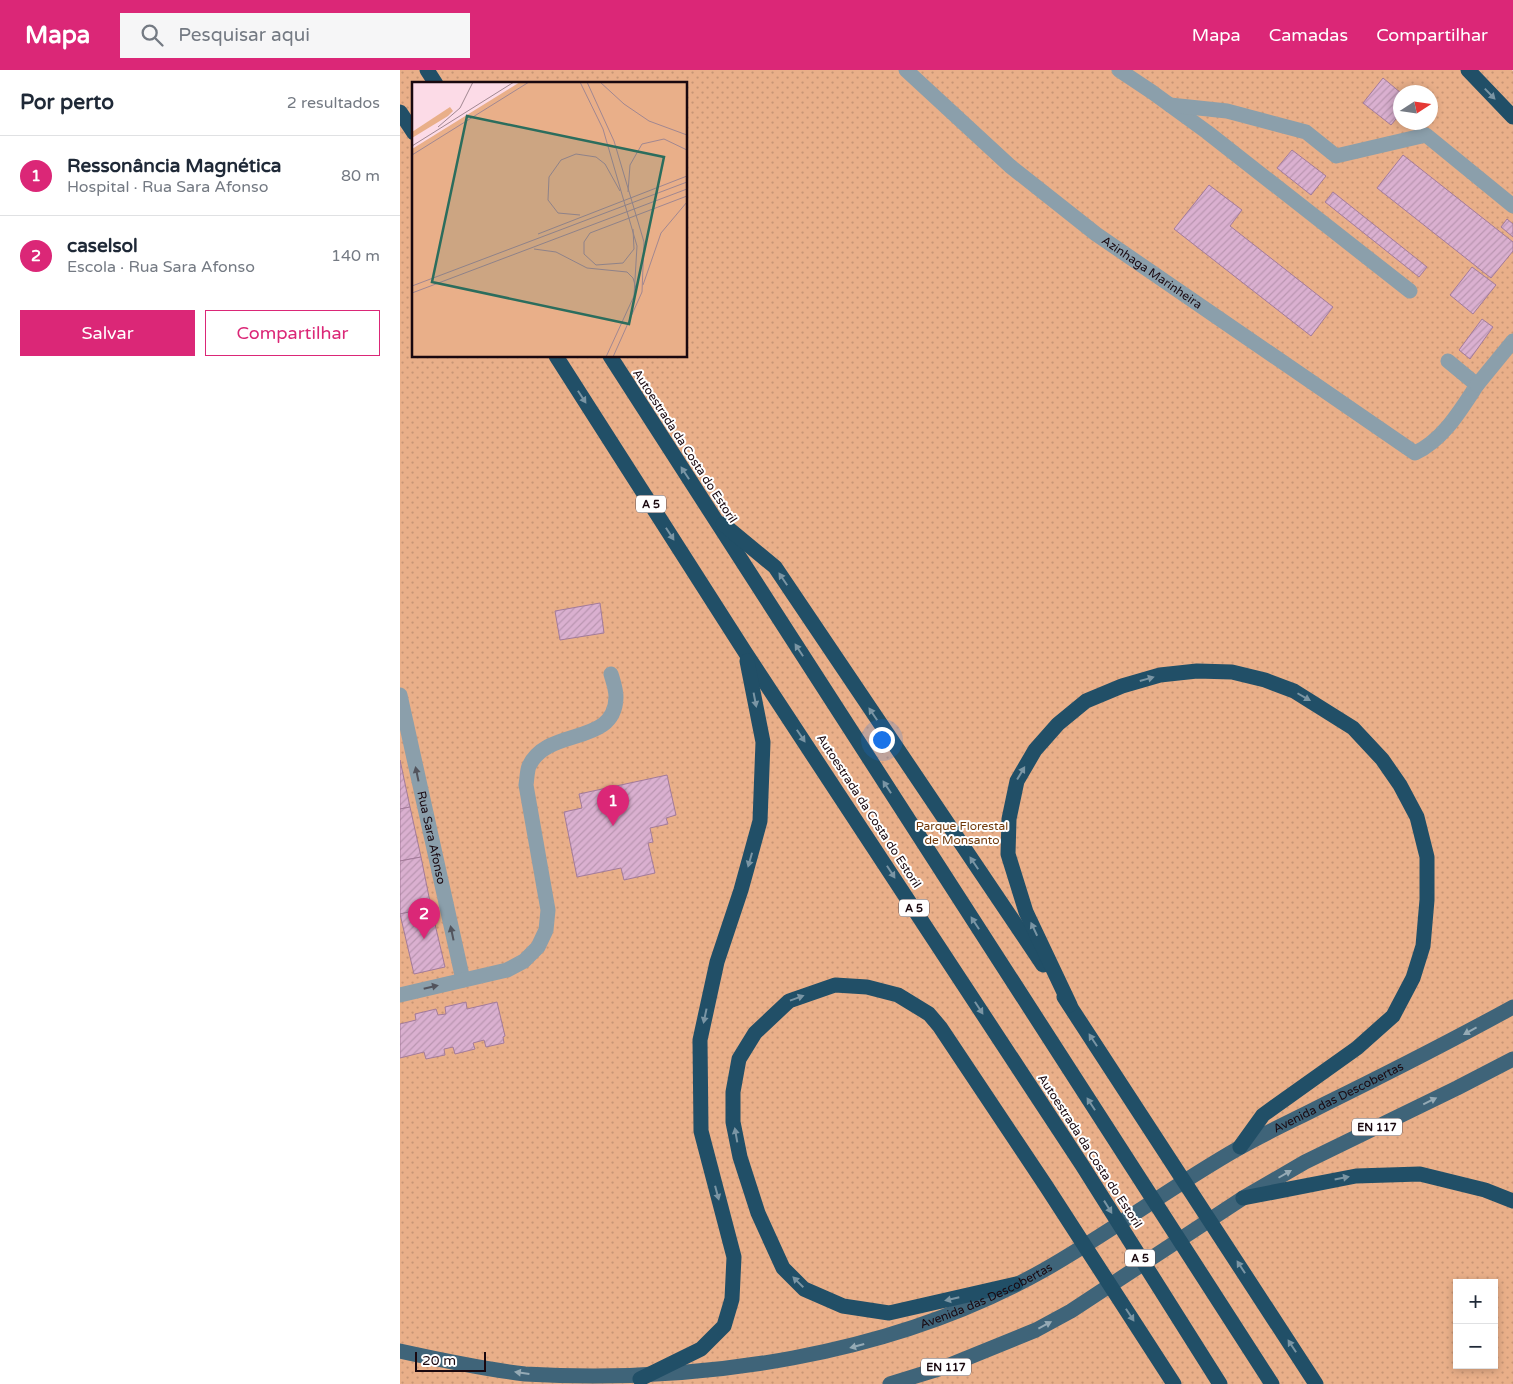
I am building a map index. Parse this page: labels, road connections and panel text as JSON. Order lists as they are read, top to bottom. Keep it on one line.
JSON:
{"streets":{"highway":["Autoestrada da Costa do Estoril","A 5"],"main road":["Avenida das Descobertas","EN 117"],"street":["Azinhaga Marinheira","Rua Sara Afonso"]},"one_way":["Rua Sara Afonso"],"parks":["Parque Florestal de Monsanto"],"scale_bar":"20 m","north":"right","page":{"header":"Mapa","search":"Pesquisar aqui","nav":["Mapa","Camadas","Compartilhar"],"heading":["Por perto","2 resultados"],"list":[{"mark":"1","name":"Ressonância Magnética","note":"Hospital · Rua Sara Afonso","value":"80 m"},{"mark":"2","name":"caselsol","note":"Escola · Rua Sara Afonso","value":"140 m"}],"buttons":["Salvar","Compartilhar"],"pins":["1","2"],"map_buttons":["+","−"],"scale":"20 m"}}
